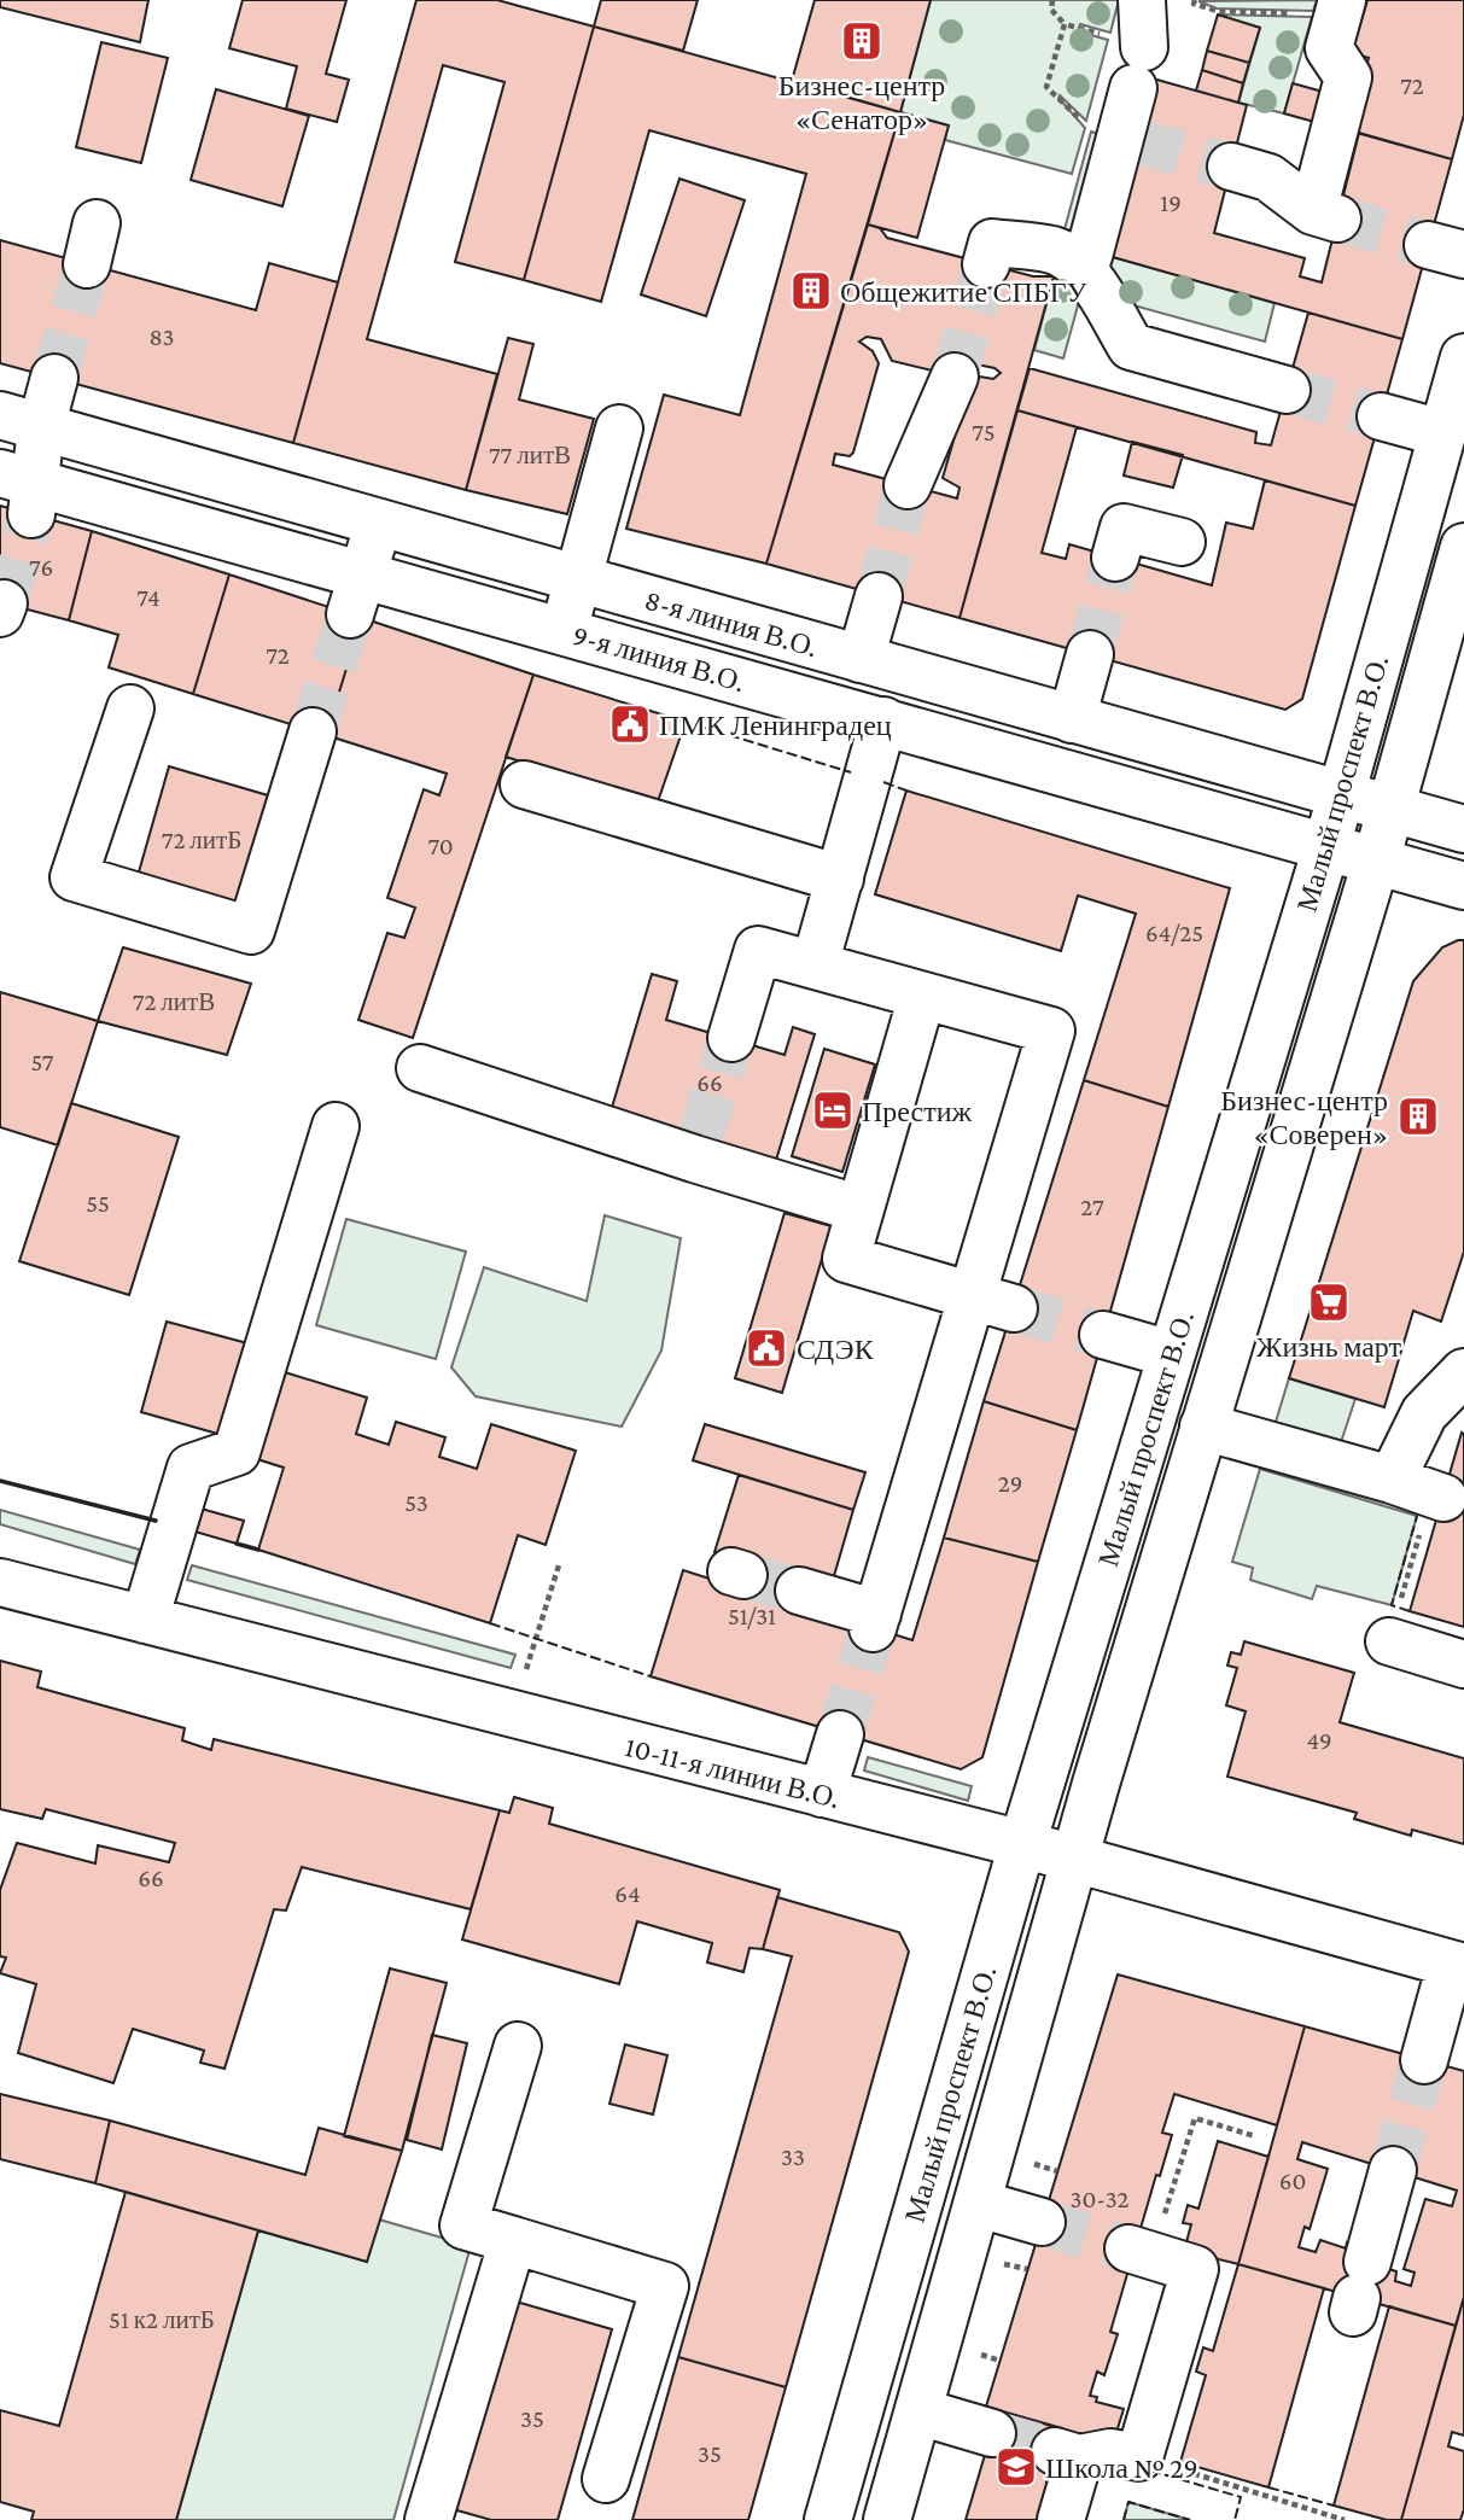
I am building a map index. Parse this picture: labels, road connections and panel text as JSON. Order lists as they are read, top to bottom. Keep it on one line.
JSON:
{"streets":{"main road":["8-я линия В.О.","9-я линия В.О.","Малый проспект В.О.","10-11-я линии В.О."]},"crossings":[["8-я линия В.О.","Малый проспект В.О."],["9-я линия В.О.","Малый проспект В.О."],["Малый проспект В.О.","10-11-я линии В.О."]],"places":{"building":["Бизнес-центр «Сенатор»","Общежитие СПБГУ","Бизнес-центр «Соверен»"],"public building":["ПМК Ленинградец","СДЭК"],"hotel":["Престиж"],"supermarket":["Жизнь март"],"school or university":["Школа № 29"]},"house_numbers":["72","19","83","75","77 литВ","76","74","72","72 литБ","70","64/25","72 литВ","57","66","55","27","29","53","51/31","49","66","64","33","60","30-32","51 к2 литБ","35","35"]}
